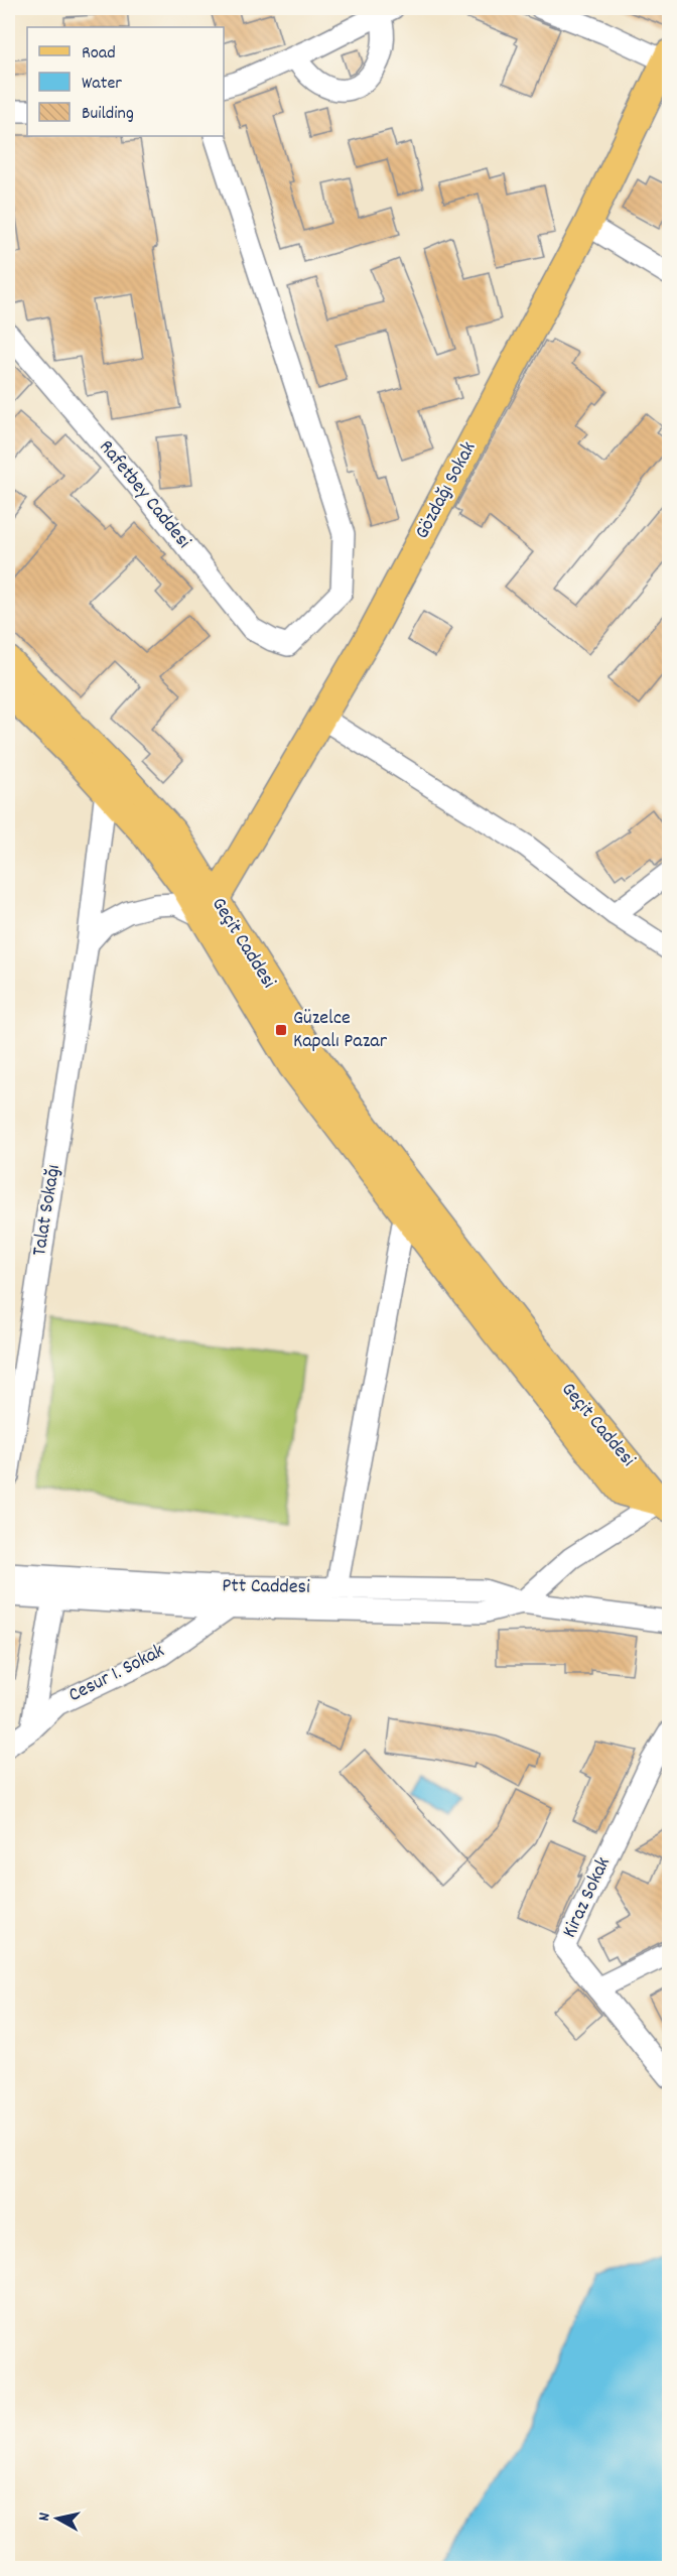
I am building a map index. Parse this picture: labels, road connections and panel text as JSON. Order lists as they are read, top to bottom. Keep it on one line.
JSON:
{"streets":{"main road":["Gözdağı Sokak","Geçit Caddesi"],"street":["Rafetbey Caddesi","Talat Sokağı","Ptt Caddesi","Cesur 1. Sokak","Kiraz Sokak"]},"crossings":[["Gözdağı Sokak","Geçit Caddesi"],["Geçit Caddesi","Talat Sokağı"],["Ptt Caddesi","Cesur 1. Sokak"]],"places":{"transit":["Güzelce Kapalı Pazar"]},"legend":["Road","Water","Building"],"north":"left"}
